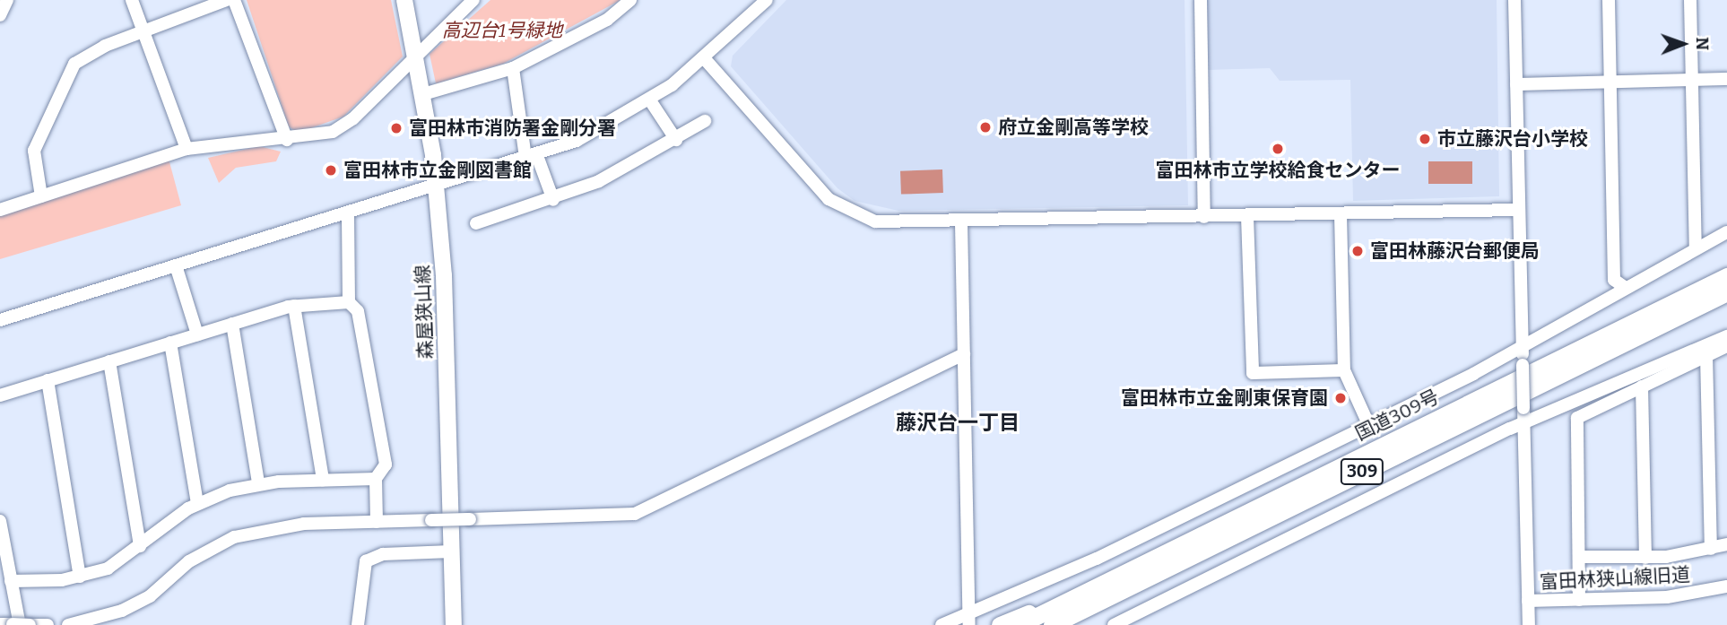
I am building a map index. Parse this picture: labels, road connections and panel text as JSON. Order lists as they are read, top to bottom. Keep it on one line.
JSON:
{"streets":{"highway":["国道309号","309"],"main road":["森屋狭山線"],"street":["富田林狭山線旧道"]},"crossings":[["国道309号","309"]],"districts":["藤沢台一丁目"],"parks":["高辺台1号緑地"],"places":["府立金剛高等学校","富田林市消防署金剛分署","市立藤沢台小学校","富田林市立学校給食センター","富田林市立金剛図書館","富田林藤沢台郵便局","富田林市立金剛東保育園"],"north":"right"}
